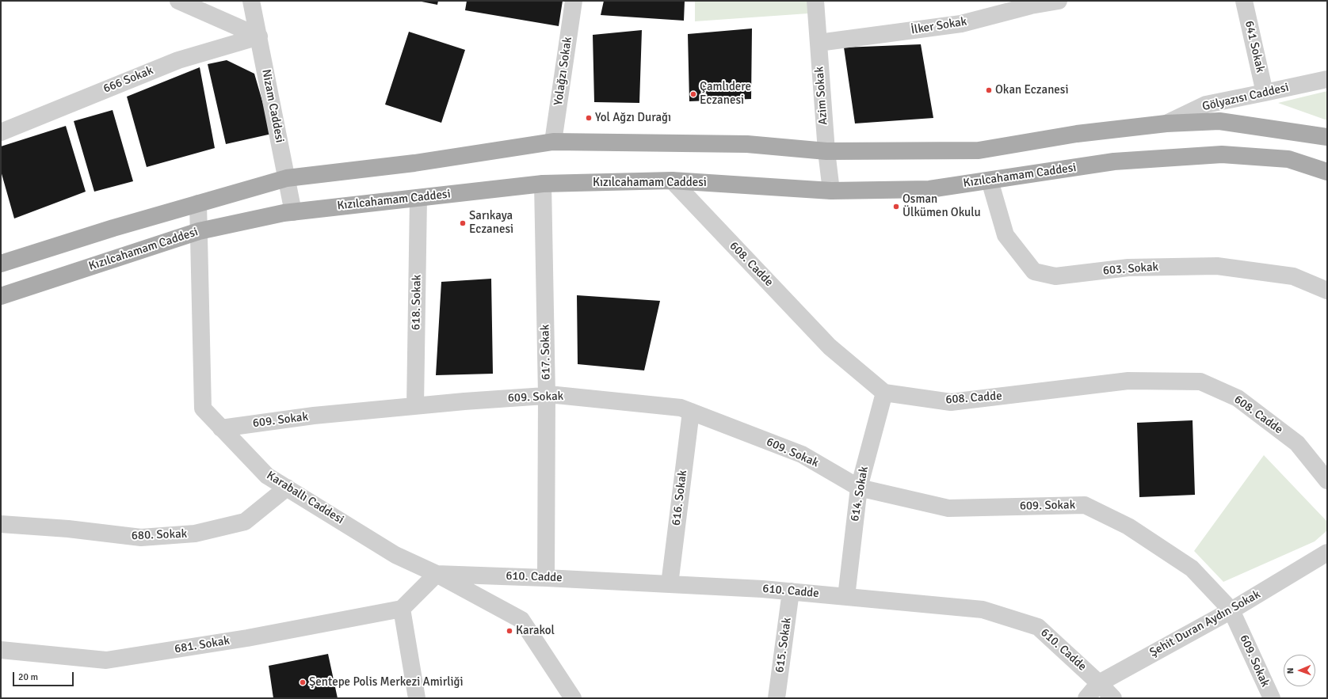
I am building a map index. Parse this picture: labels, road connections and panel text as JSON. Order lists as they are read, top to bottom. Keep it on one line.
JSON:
{"streets":{"main road":["Kızılcahamam Caddesi"],"street":["İlker Sokak","641 Sokak","Yolağzı Sokak","666 Sokak","Azim Sokak","Gölyazısı Caddesi","Nizam Caddesi","608. Cadde","603. Sokak","618. Sokak","617. Sokak","609. Sokak","614. Sokak","Karaballı Caddesi","616. Sokak","680. Sokak","610. Cadde","Şehit Duran Aydın Sokak","681. Sokak","615. Sokak"]},"crossings":[["İlker Sokak","Azim Sokak"],["641 Sokak","Gölyazısı Caddesi"],["666 Sokak","Nizam Caddesi"],["Azim Sokak","Kızılcahamam Caddesi"],["Nizam Caddesi","Kızılcahamam Caddesi"],["Kızılcahamam Caddesi","608. Cadde"],["Kızılcahamam Caddesi","603. Sokak"],["Kızılcahamam Caddesi","618. Sokak"],["Kızılcahamam Caddesi","617. Sokak"],["Kızılcahamam Caddesi","Karaballı Caddesi"],["608. Cadde","614. Sokak"],["618. Sokak","609. Sokak"],["617. Sokak","609. Sokak"],["617. Sokak","610. Cadde"],["609. Sokak","614. Sokak"],["609. Sokak","Karaballı Caddesi"],["609. Sokak","616. Sokak"],["609. Sokak","Şehit Duran Aydın Sokak"],["614. Sokak","610. Cadde"],["Karaballı Caddesi","680. Sokak"],["Karaballı Caddesi","610. Cadde"],["616. Sokak","610. Cadde"],["610. Cadde","Şehit Duran Aydın Sokak"],["610. Cadde","615. Sokak"]],"places":["Okan Eczanesi","Çamlıdere Eczanesi","Yol Ağzı Durağı","Osman Ülkümen Okulu","Sarıkaya Eczanesi","Karakol","Şentepe Polis Merkezi Amirliği"],"scale_bar":"20 m","north":"left"}
